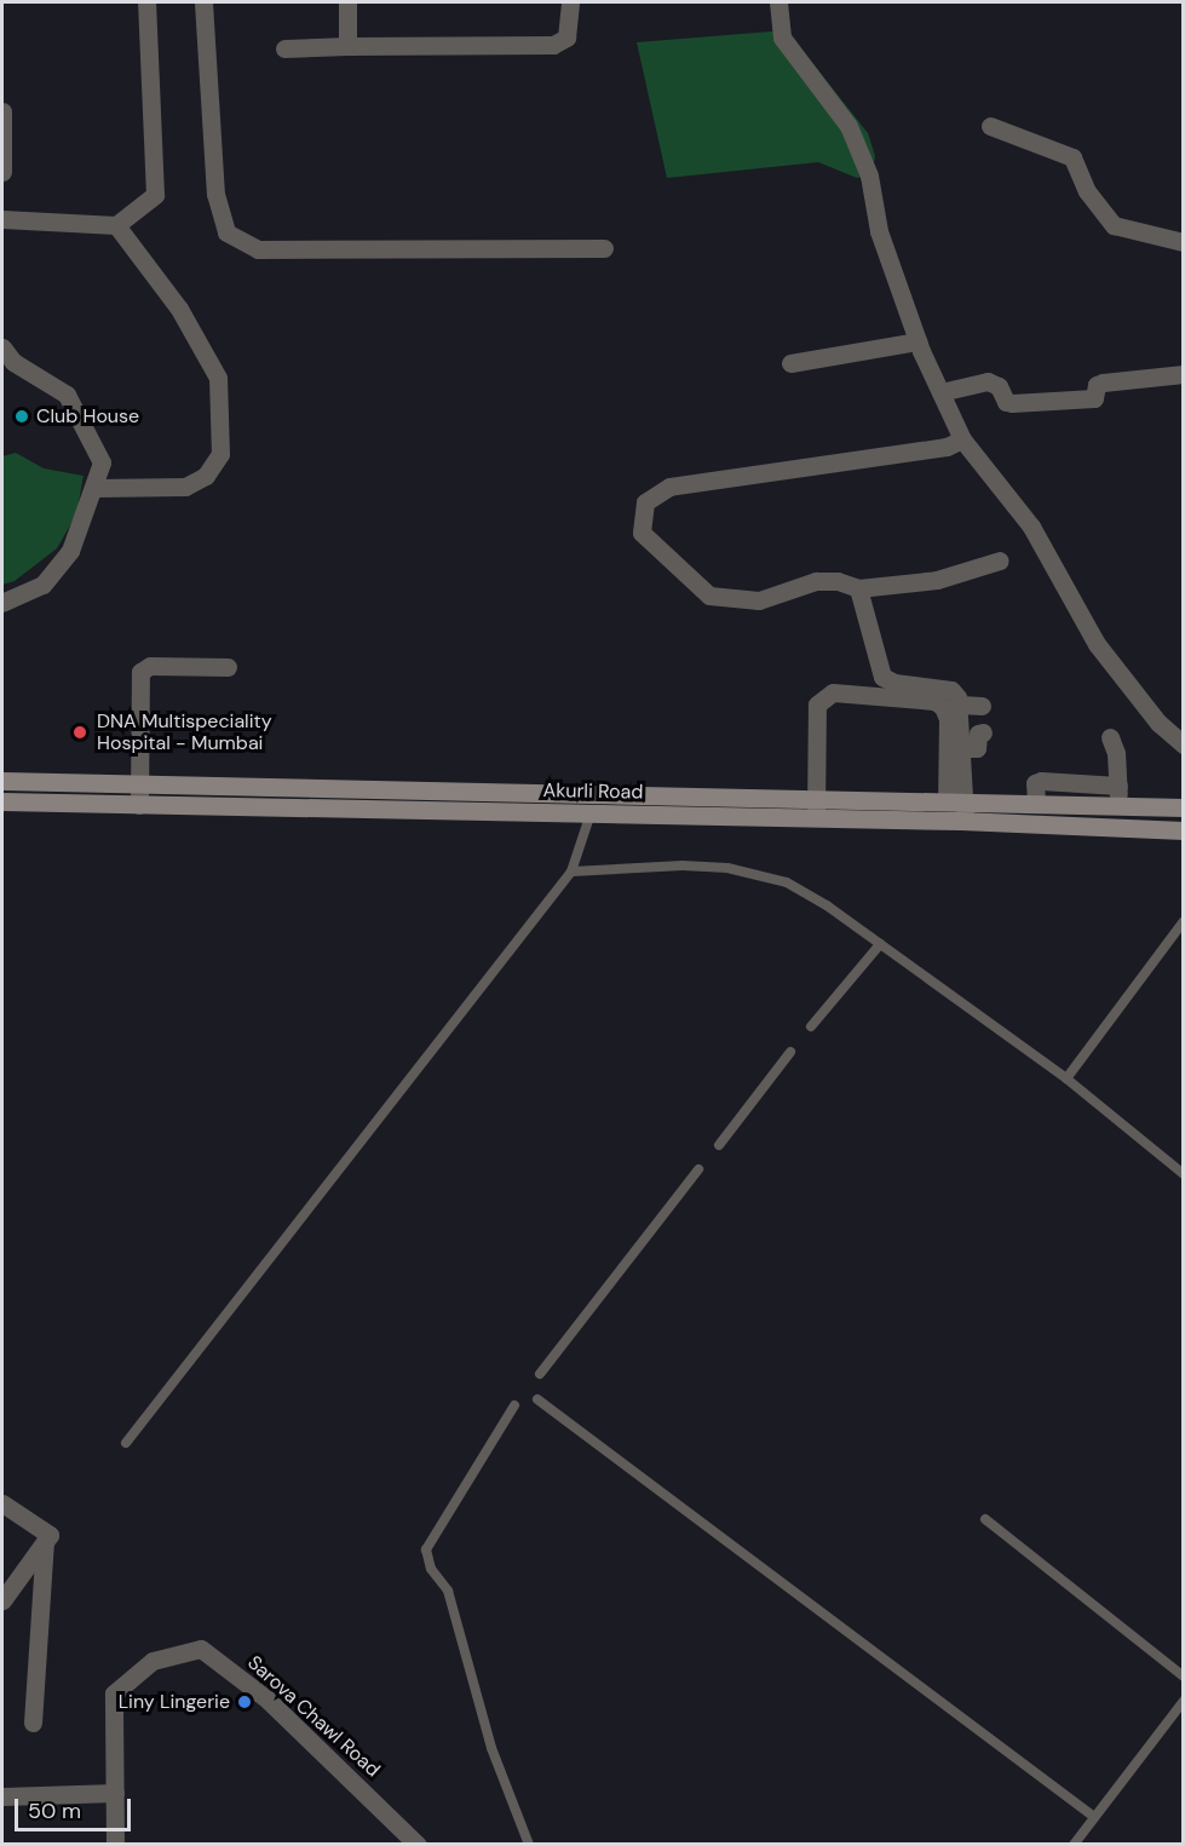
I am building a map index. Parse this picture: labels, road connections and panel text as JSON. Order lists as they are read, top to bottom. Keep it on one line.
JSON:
{"streets":{"street":["Akurli Road","Sarova Chawl Road"]},"places":["Club House","DNA Multispeciality Hospital - Mumbai","Liny Lingerie"],"scale_bar":"50 m"}
